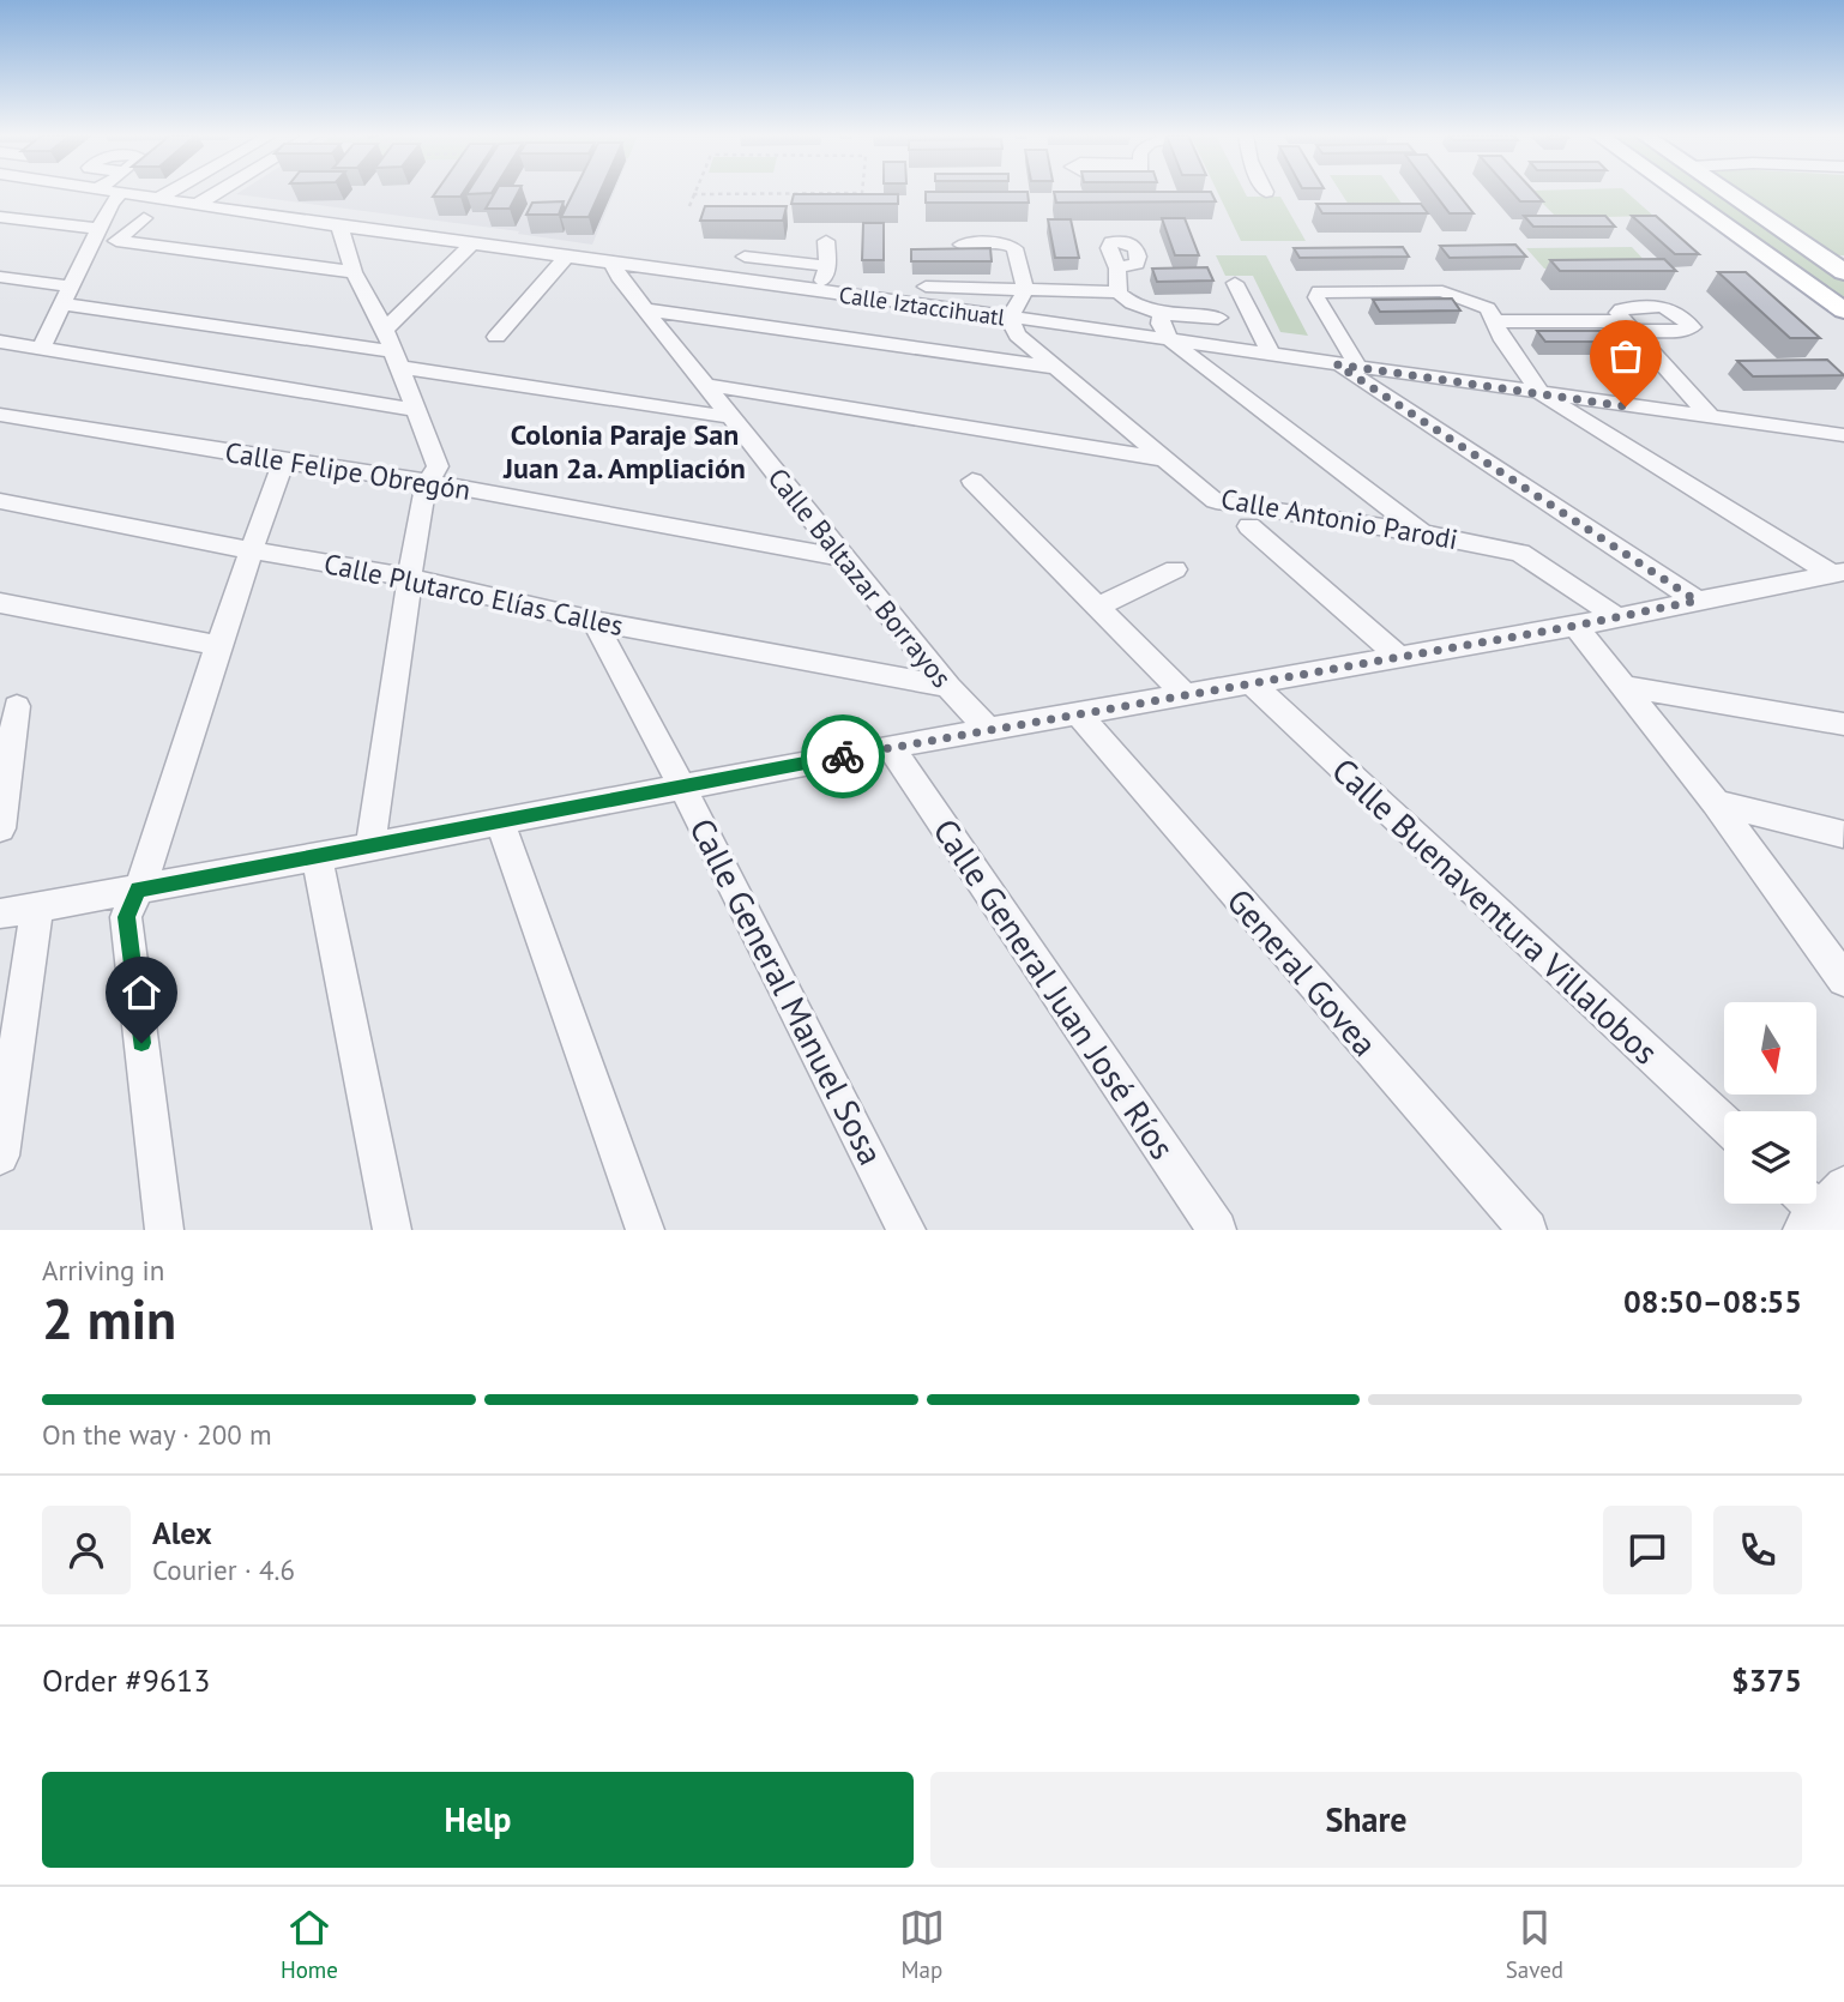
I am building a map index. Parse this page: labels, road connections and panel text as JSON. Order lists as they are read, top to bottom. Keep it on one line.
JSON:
{"streets":{"street":["Calle Iztaccihuatl","Calle Felipe Obregón","Calle Antonio Parodi","Calle Baltazar Borrayos","Calle Plutarco Elías Calles","Calle Buenaventura Villalobos","General Govea","Calle General Juan José Ríos","Calle General Manuel Sosa"]},"crossings":[["Calle Iztaccihuatl","Calle Antonio Parodi"],["Calle Iztaccihuatl","Calle Baltazar Borrayos"],["Calle Felipe Obregón","Calle Baltazar Borrayos"],["Calle Baltazar Borrayos","Calle Plutarco Elías Calles"],["Calle Plutarco Elías Calles","Calle General Manuel Sosa"]],"districts":["Colonia Paraje San Juan 2a. Ampliación"],"north":"bottom","page":{"heading":["2 min","Arriving in","08:50–08:55"],"panel":["Alex","Courier · 4.6","Order #9613","$375"],"bar":"On the way · 200 m","buttons":["Help","Share"],"tabs":["Home","Map","Saved"]}}
